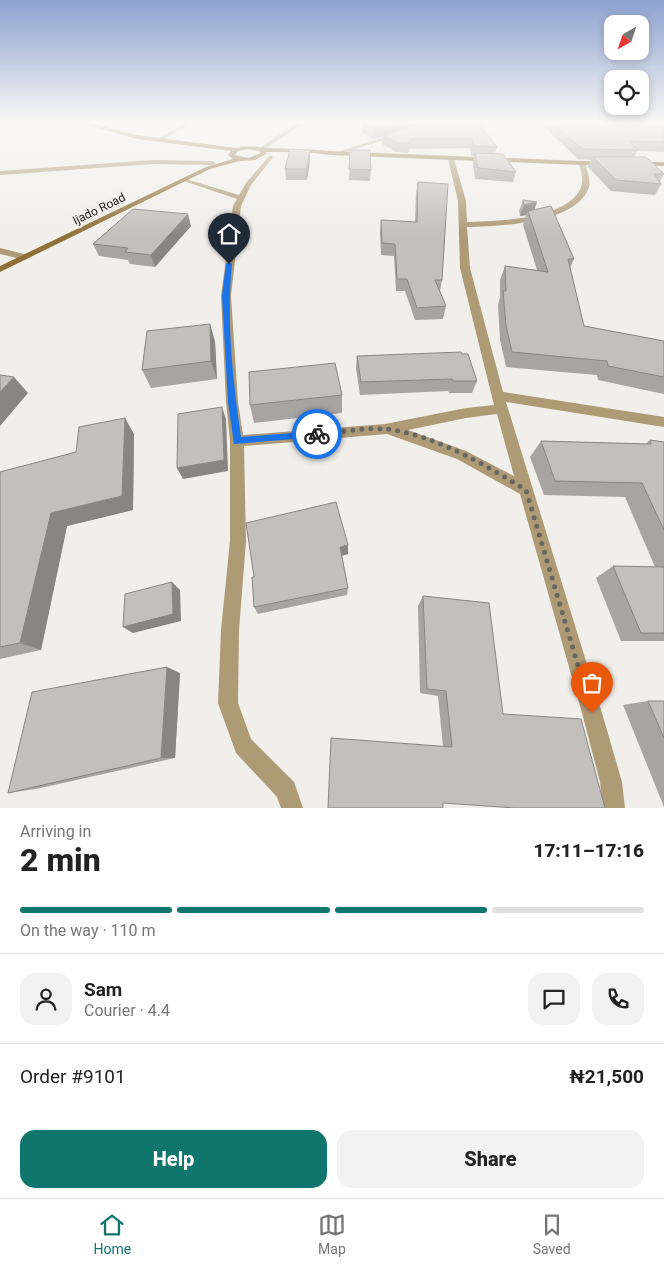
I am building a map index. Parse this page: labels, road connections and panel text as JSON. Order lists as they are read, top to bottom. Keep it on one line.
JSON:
{"streets":{"street":["Ijado Road"]},"north":"bottom left","page":{"heading":["2 min","Arriving in","17:11–17:16"],"panel":["Sam","Courier · 4.4","Order #9101","₦21,500"],"bar":"On the way · 110 m","buttons":["Help","Share"],"tabs":["Home","Map","Saved"]}}
